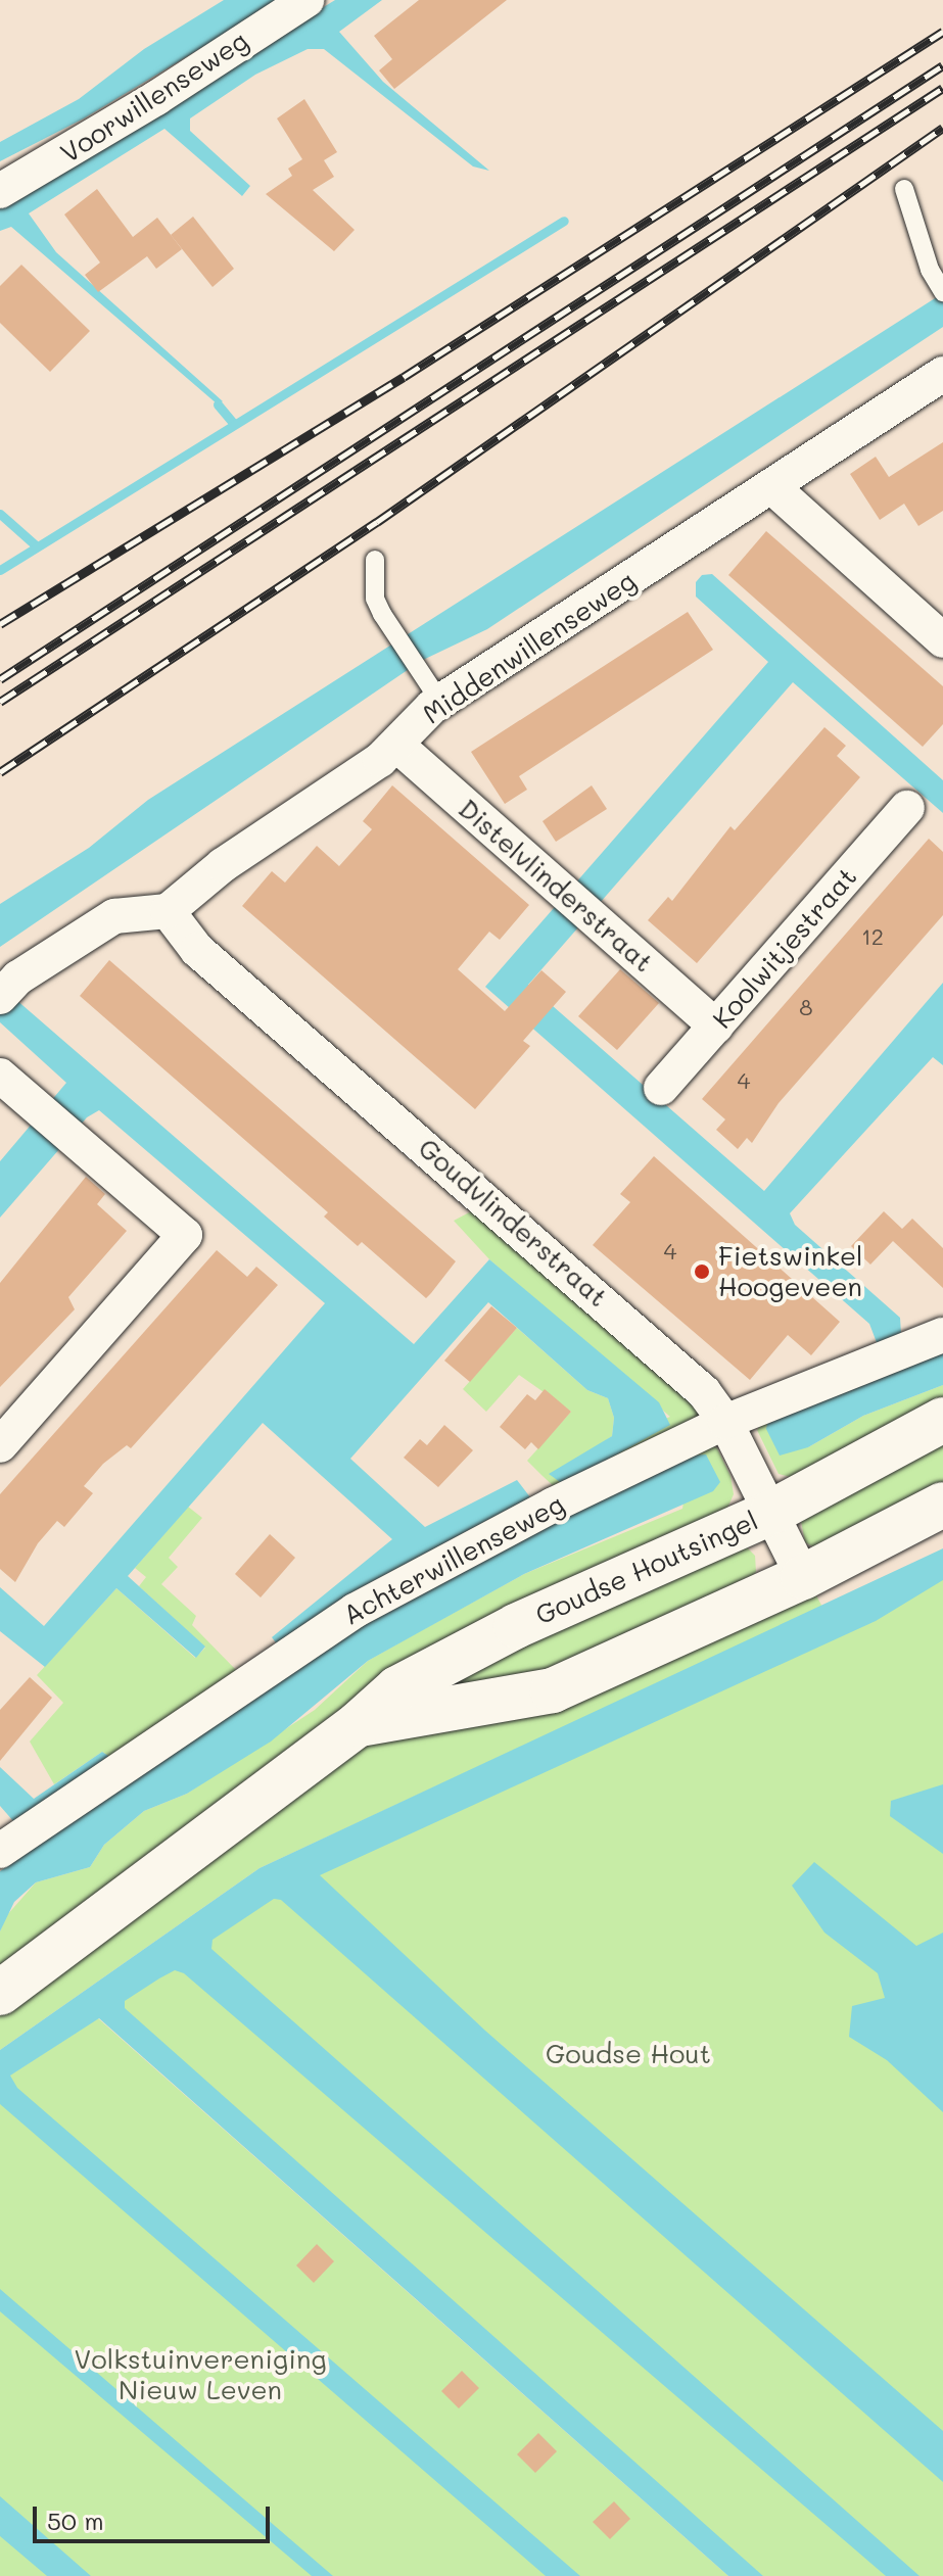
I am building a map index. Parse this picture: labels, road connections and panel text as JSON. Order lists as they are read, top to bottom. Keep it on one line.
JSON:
{"streets":{"main road":["Goudse Houtsingel"],"street":["Voorwillenseweg","Middenwillenseweg","Distelvlinderstraat","Koolwitjestraat","Goudvlinderstraat","Achterwillenseweg"]},"crossings":[["Middenwillenseweg","Distelvlinderstraat"],["Middenwillenseweg","Goudvlinderstraat"],["Distelvlinderstraat","Koolwitjestraat"],["Goudvlinderstraat","Achterwillenseweg"],["Goudvlinderstraat","Goudse Houtsingel"]],"parks":["Goudse Hout","Volkstuinvereniging Nieuw Leven"],"places":["Fietswinkel Hoogeveen"],"house_numbers":["12","8","4","4"],"scale_bar":"50 m"}
